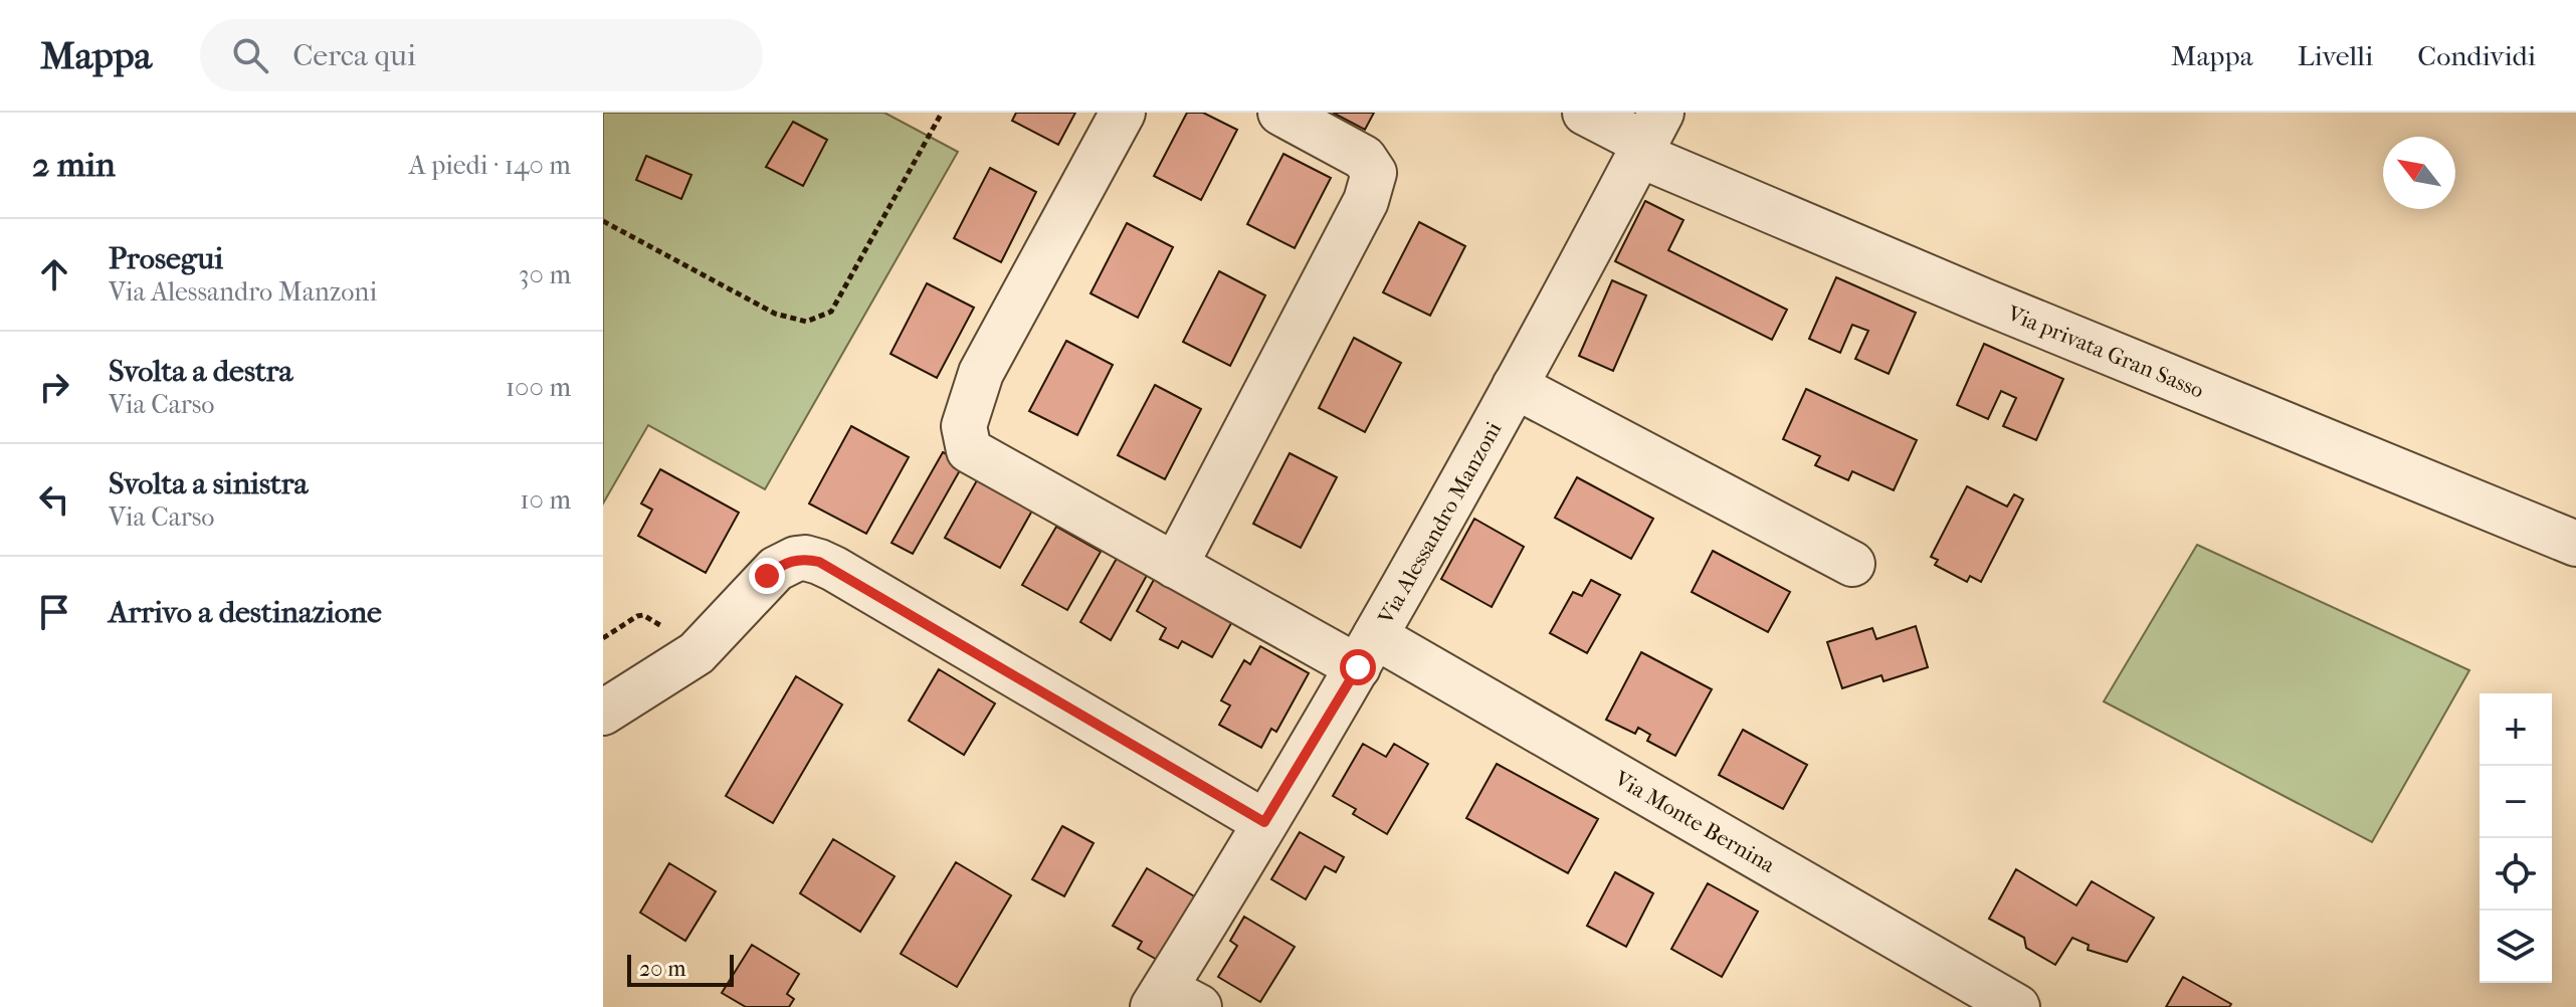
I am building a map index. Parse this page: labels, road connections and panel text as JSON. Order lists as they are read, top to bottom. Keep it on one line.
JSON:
{"streets":{"street":["Via privata Gran Sasso","Via Alessandro Manzoni","Via Monte Bernina"]},"crossings":[["Via privata Gran Sasso","Via Alessandro Manzoni"],["Via Alessandro Manzoni","Via Monte Bernina"]],"scale_bar":"20 m","north":"top left","page":{"header":"Mappa","search":"Cerca qui","nav":["Mappa","Livelli","Condividi"],"heading":["2 min","A piedi · 140 m"],"list":[["Prosegui","Via Alessandro Manzoni","30 m"],["Svolta a destra","Via Carso","100 m"],["Svolta a sinistra","Via Carso","10 m"],"Arrivo a destinazione"],"map_buttons":["+","−"],"scale":"20 m"}}
